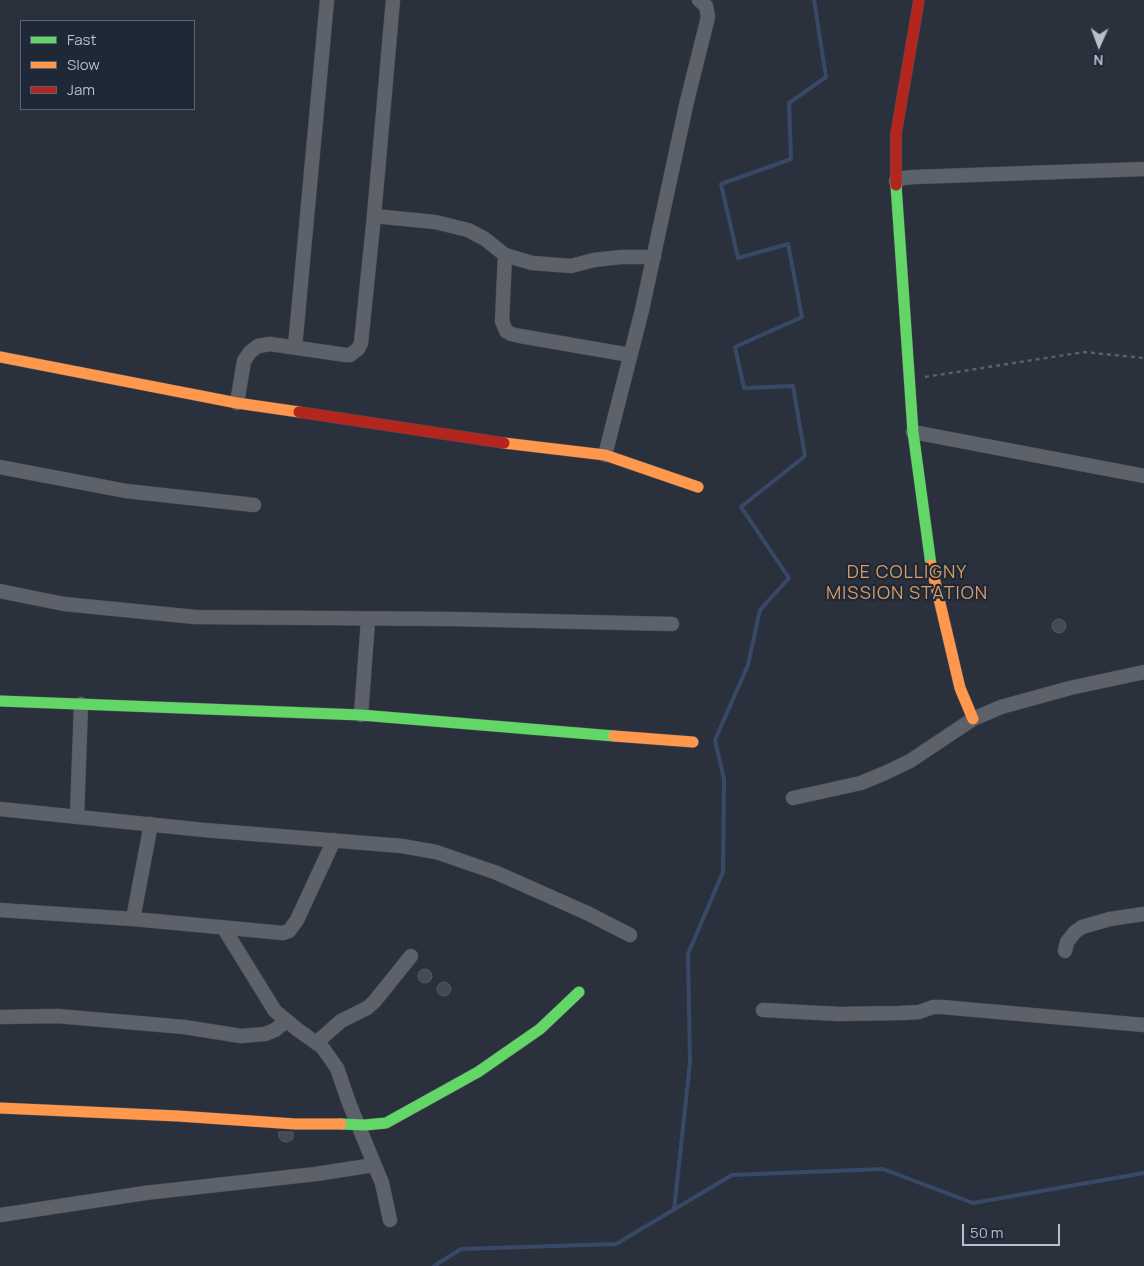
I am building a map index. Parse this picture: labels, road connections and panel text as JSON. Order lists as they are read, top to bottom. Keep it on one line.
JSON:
{"districts":["DE COLLIGNY MISSION STATION"],"legend":["Fast","Slow","Jam"],"scale_bar":"50 m","north":"bottom"}
